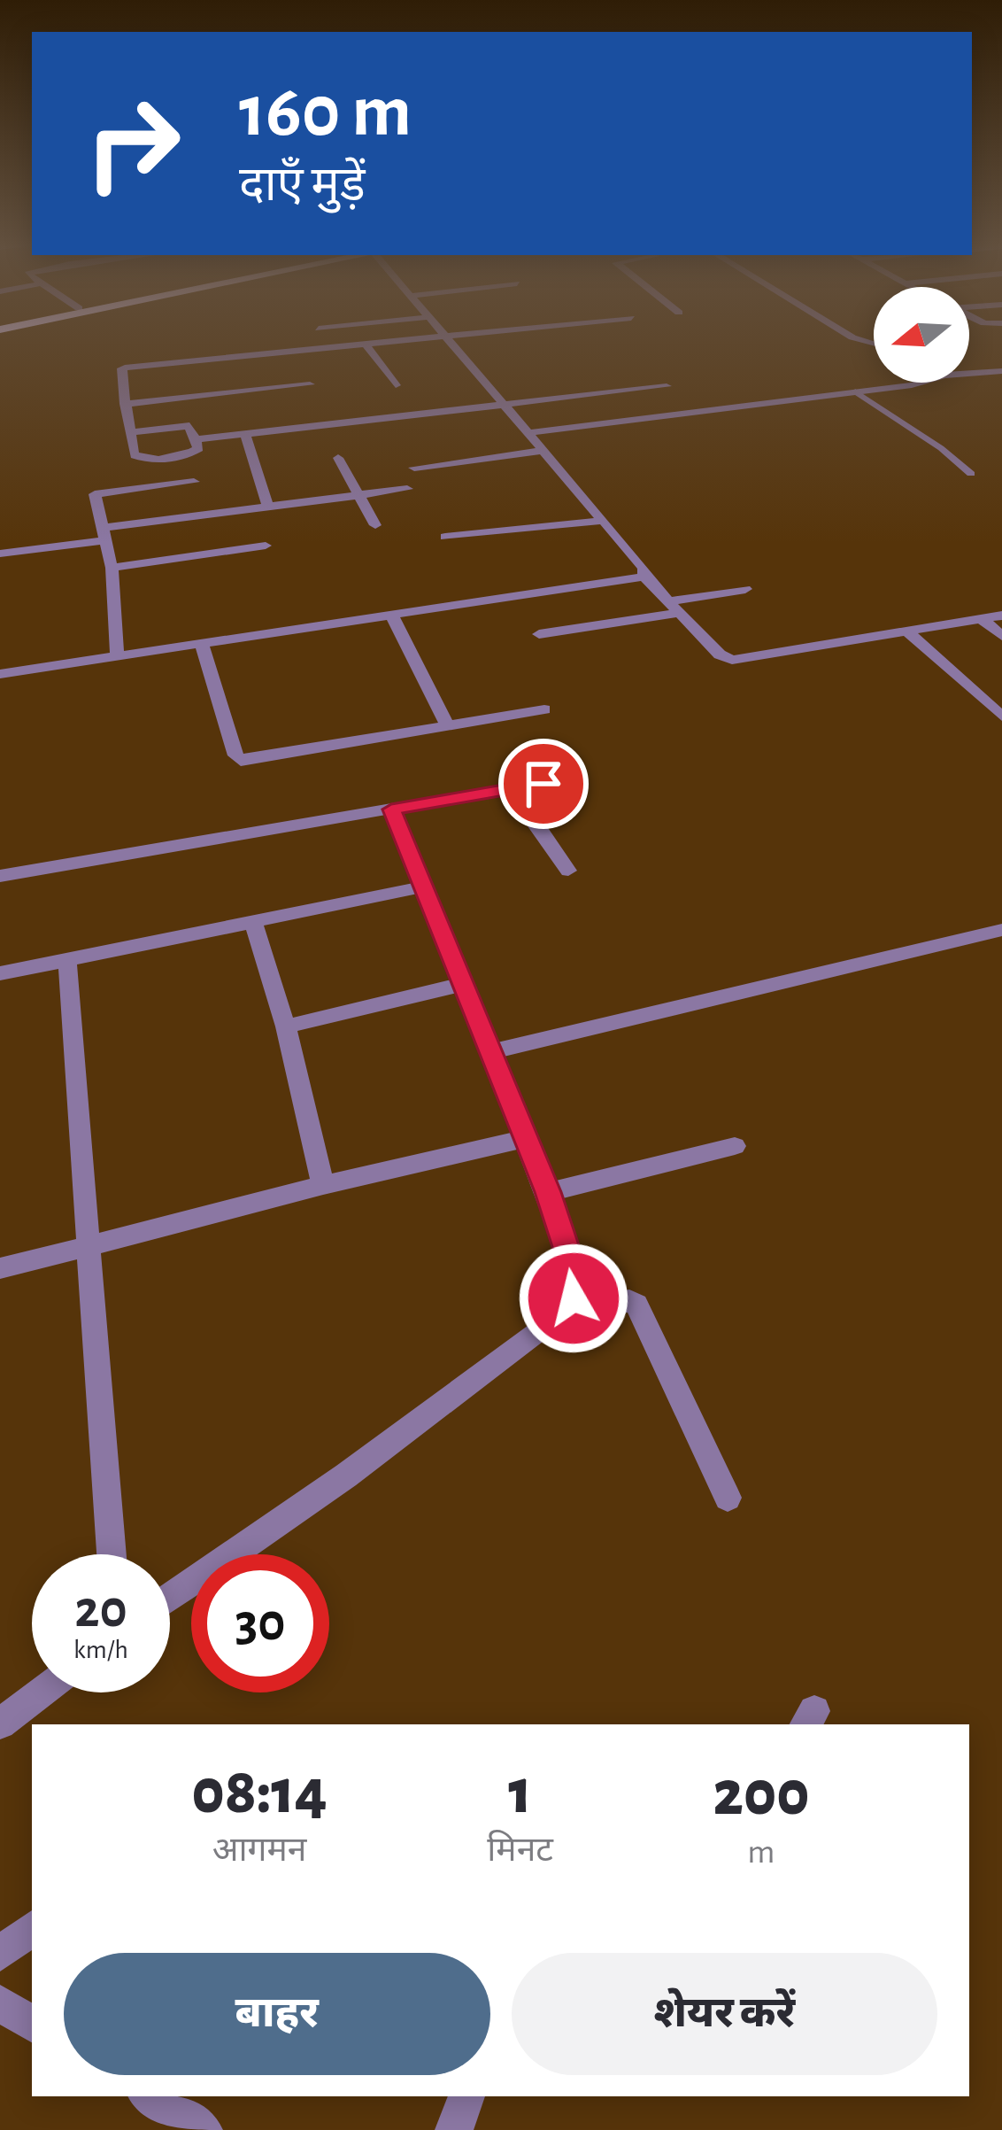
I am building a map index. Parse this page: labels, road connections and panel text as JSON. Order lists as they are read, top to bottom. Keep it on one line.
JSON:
{"north":"left","page":{"turn":["160 m","दाएँ मुड़ें"],"speed":"20 km/h","limit":"30","eta":["08:14","आगमन","1","मिनट","200","m"],"buttons":["बाहर","शेयर करें"]}}
